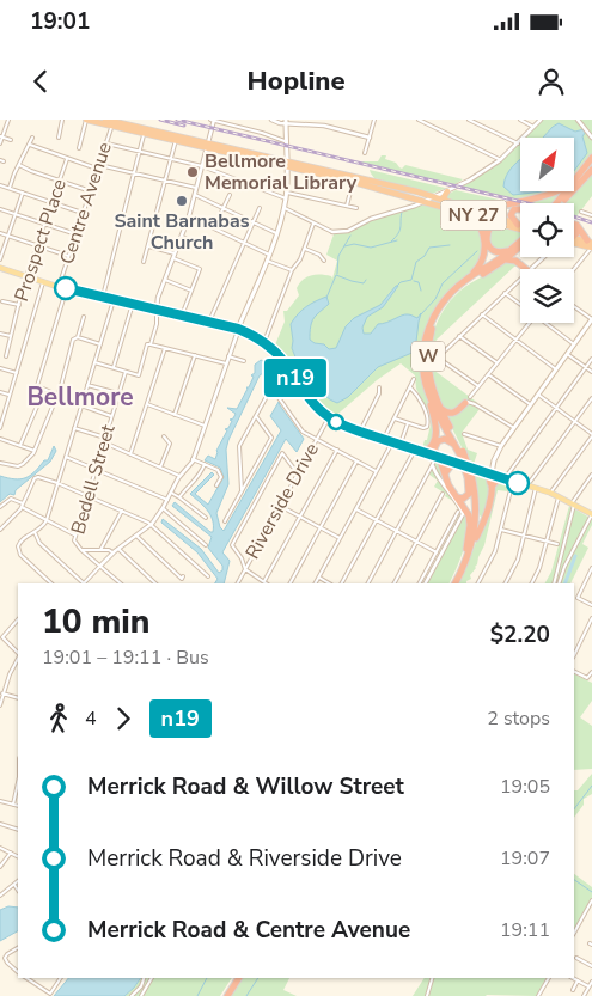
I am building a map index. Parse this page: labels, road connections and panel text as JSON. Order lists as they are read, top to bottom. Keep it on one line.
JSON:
{"streets":{"highway":["NY 27","W"],"street":["Centre Avenue","Prospect Place","Bedell Street","Riverside Drive"]},"crossings":[["Centre Avenue","NY 27"]],"districts":["Bellmore"],"places":["Bellmore Memorial Library","Saint Barnabas Church"],"lines":["bus line n19"],"north":"top right","page":{"status":"19:01","header":"Hopline","on_map":"n19","heading":["10 min","19:01 – 19:11 · Bus","$2.20"],"legs":["4","n19","2 stops"],"list":[{"name":"Merrick Road & Willow Street","value":"19:05"},{"name":"Merrick Road & Riverside Drive","value":"19:07"},{"name":"Merrick Road & Centre Avenue","value":"19:11"}]}}
